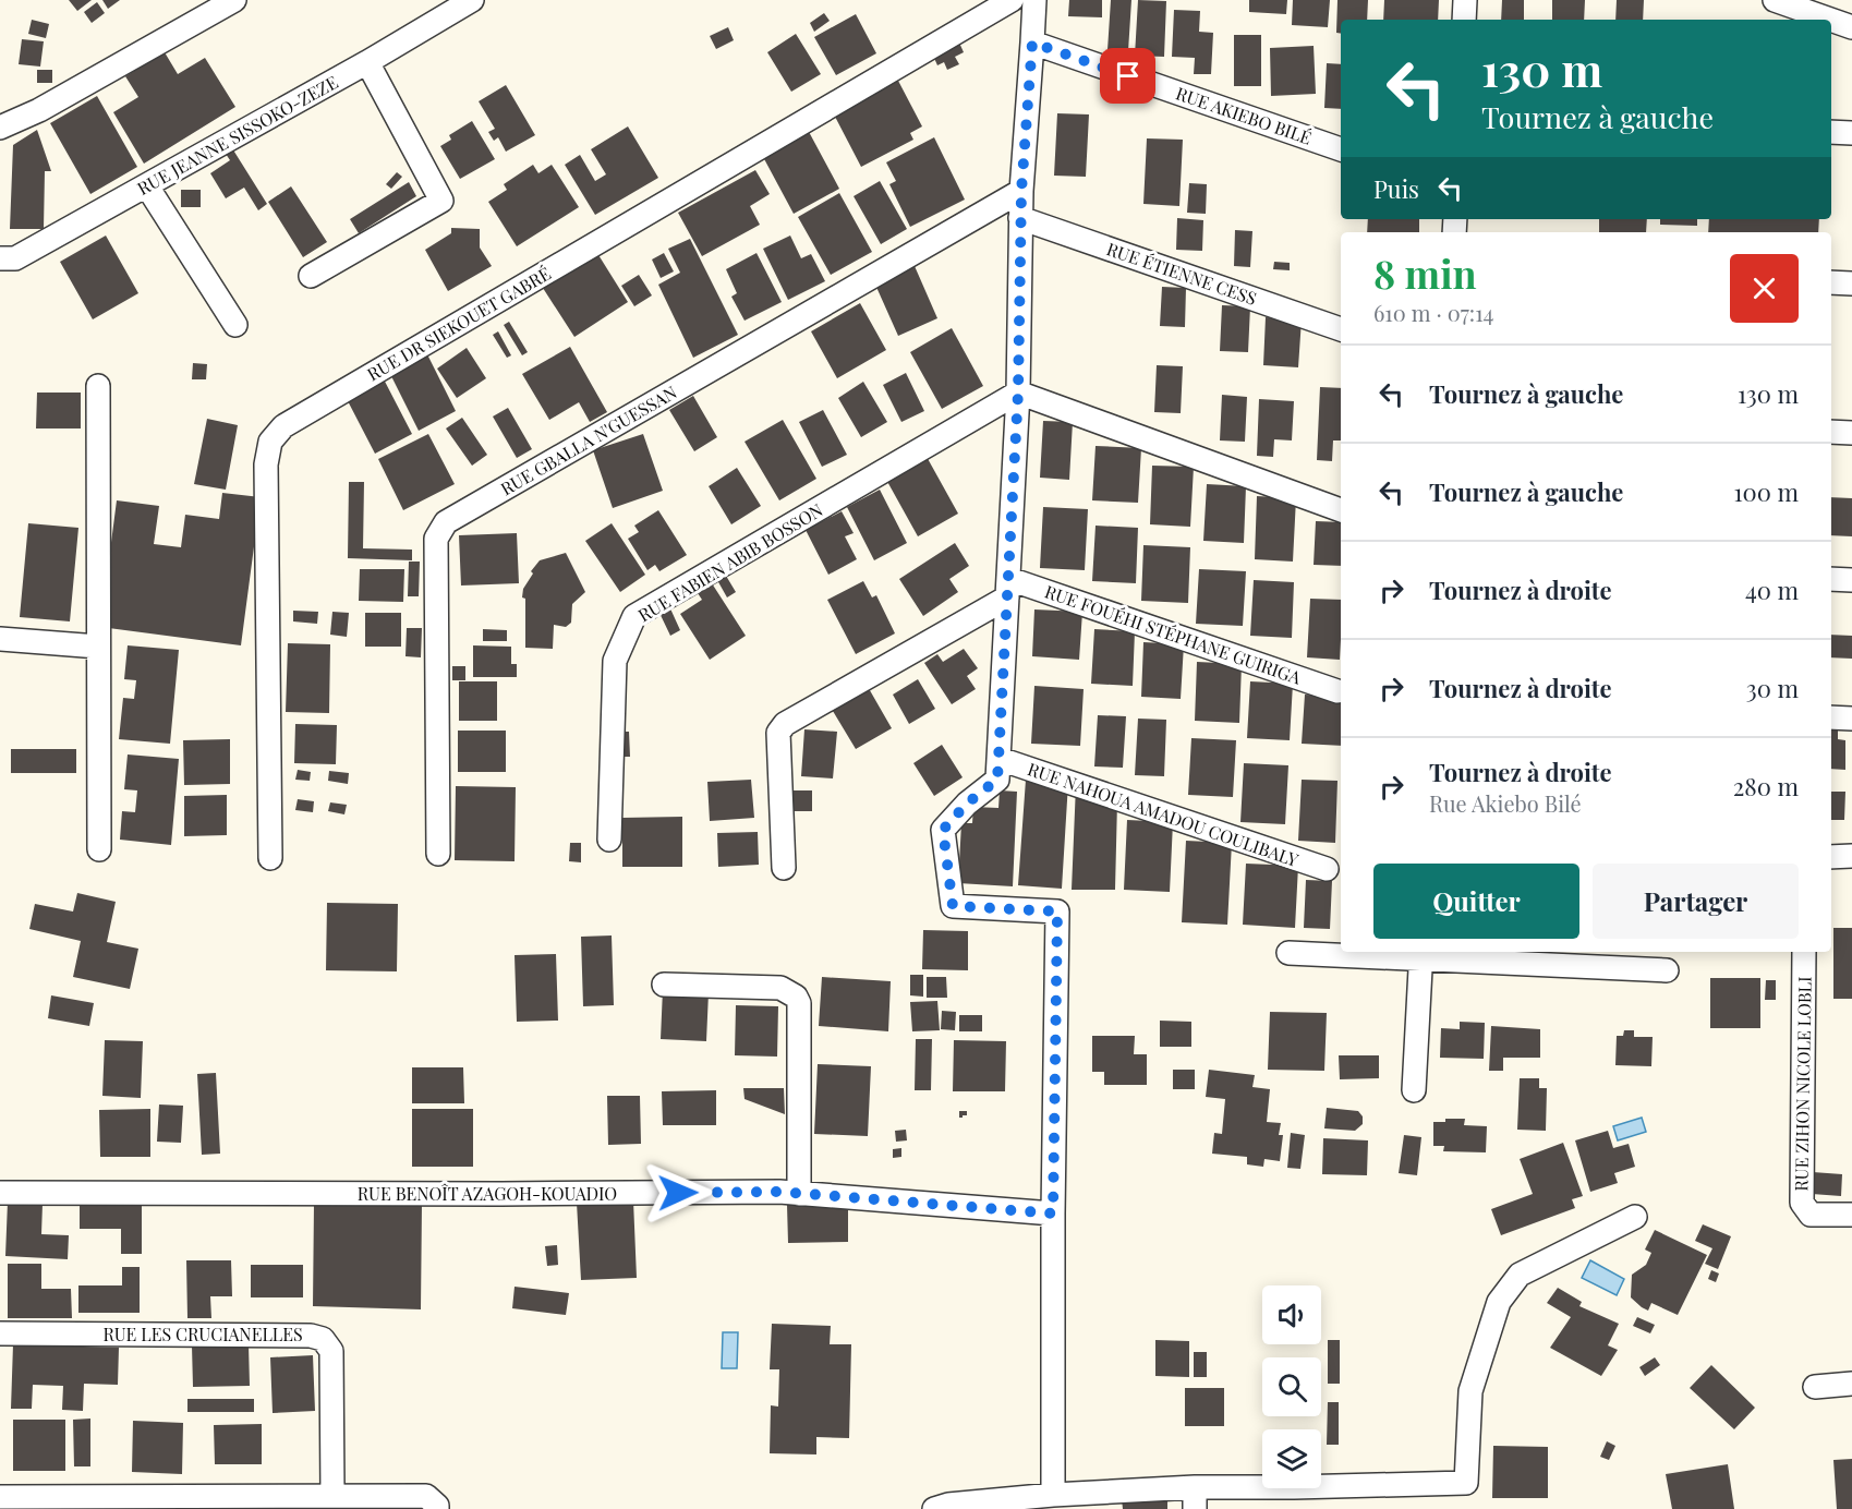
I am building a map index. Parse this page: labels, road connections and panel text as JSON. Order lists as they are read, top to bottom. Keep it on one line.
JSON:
{"streets":{"street":["RUE AKIEBO BILÉ","RUE JEANNE SISSOKO-ZEZE","RUE ÉTIENNE CESS","RUE DR SIEKOUET GABRÉ","RUE GBALLA N'GUESSAN","RUE FABIEN ABIB BOSSON","RUE FOUÉHI STÉPHANE GUIRIGA","RUE NAHOUA AMADOU COULIBALY","RUE ZIHON NICOLE LOBLI","RUE BENOÎT AZAGOH-KOUADIO","RUE LES CRUCIANELLES"]},"page":{"turn":["130 m","Tournez à gauche"],"then":"Puis","heading":["8 min","610 m · 07:14"],"list":[{"name":"Tournez à gauche","value":"130 m"},{"name":"Tournez à gauche","value":"100 m"},{"name":"Tournez à droite","value":"40 m"},{"name":"Tournez à droite","value":"30 m"},{"name":"Tournez à droite","note":"Rue Akiebo Bilé","value":"280 m"}],"buttons":["Quitter","Partager"]}}
